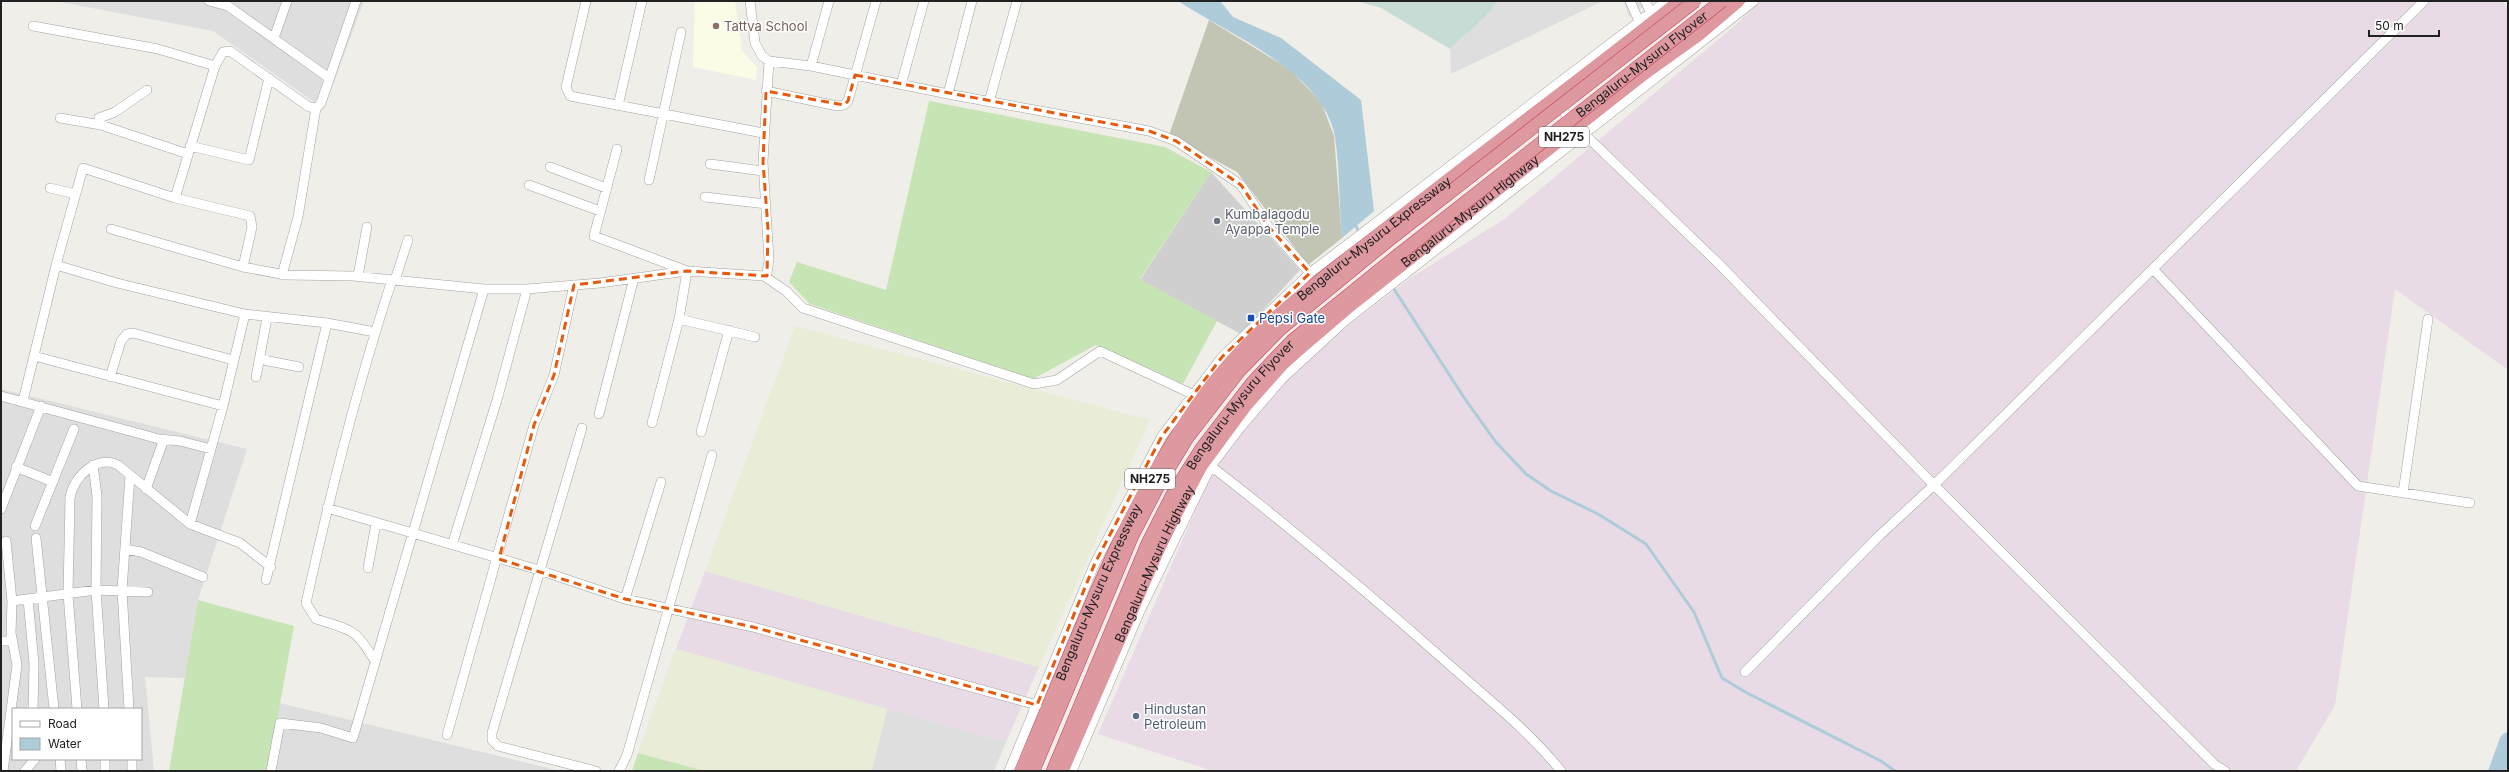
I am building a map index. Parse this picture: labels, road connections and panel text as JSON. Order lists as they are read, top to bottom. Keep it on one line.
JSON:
{"streets":{"highway":["Bengaluru-Mysuru Flyover","NH275","Bengaluru-Mysuru Highway","Bengaluru-Mysuru Expressway"]},"crossings":[["Bengaluru-Mysuru Flyover","Bengaluru-Mysuru Expressway"],["NH275","Bengaluru-Mysuru Highway"]],"places":{"other":["Tattva School","Kumbalagodu Ayappa Temple","Hindustan Petroleum"],"transit":["Pepsi Gate"]},"legend":["Road","Water"],"scale_bar":"50 m"}
